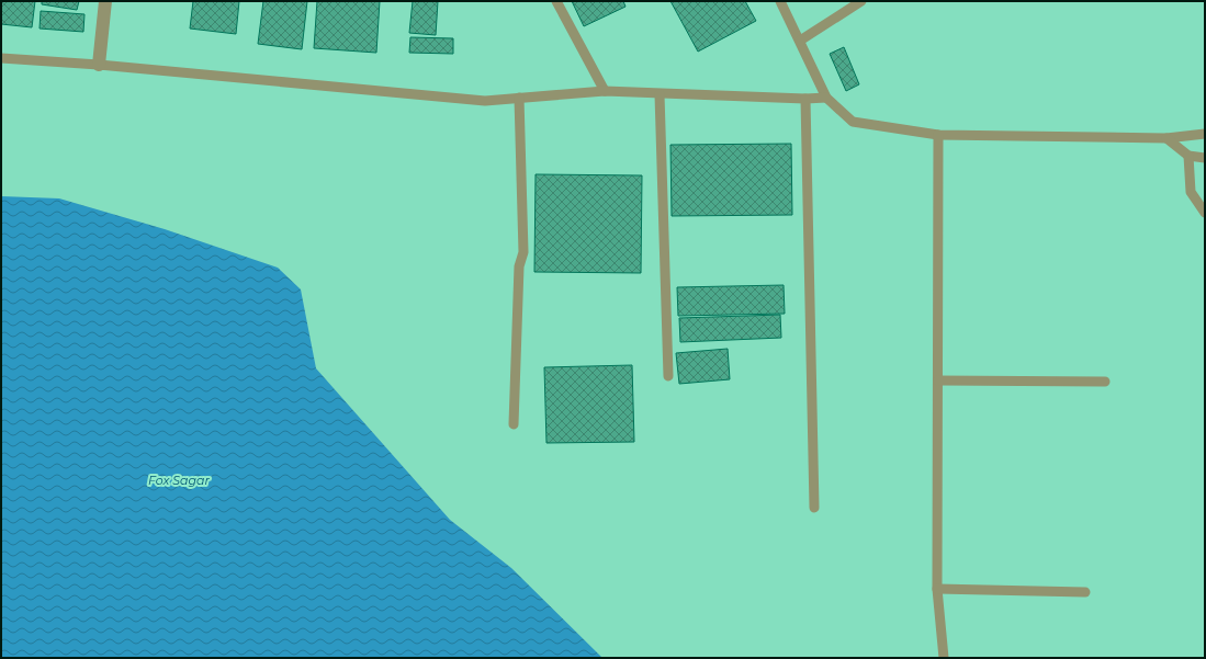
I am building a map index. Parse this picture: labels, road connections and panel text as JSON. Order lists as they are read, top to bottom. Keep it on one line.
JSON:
{"water":["Fox Sagar"]}
